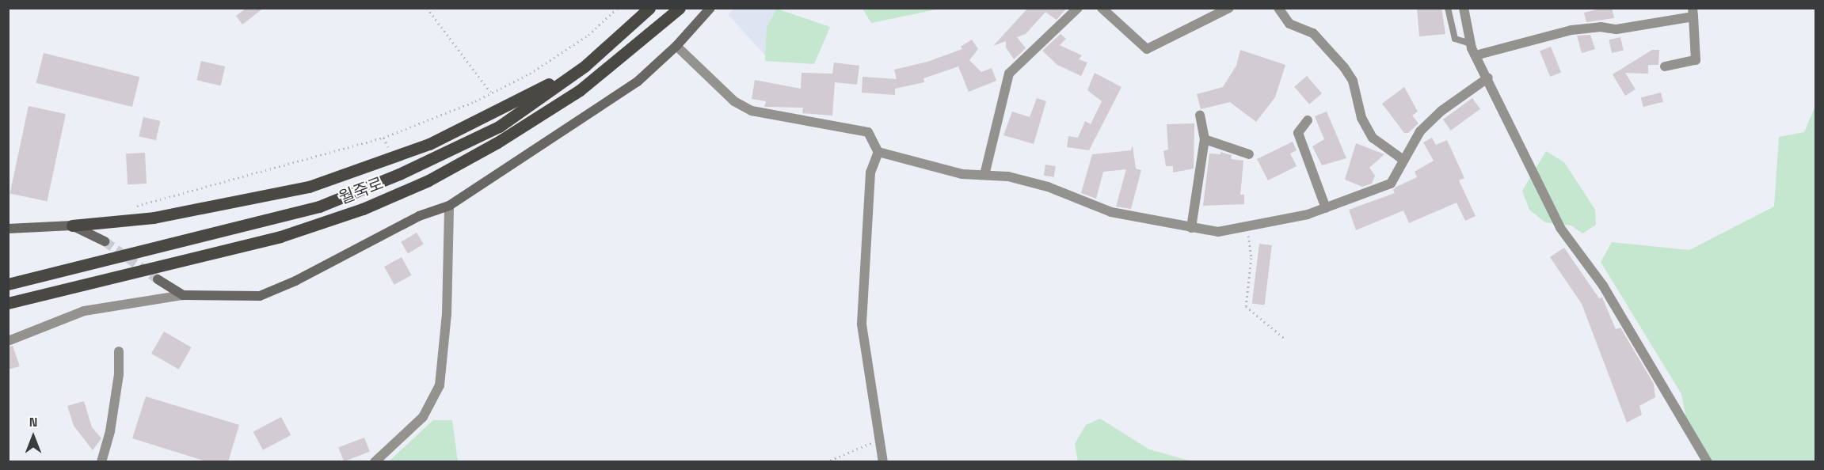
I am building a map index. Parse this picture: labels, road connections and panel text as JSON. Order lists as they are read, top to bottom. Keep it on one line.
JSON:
{"streets":{"main road":["월죽로"]},"north":"top"}
